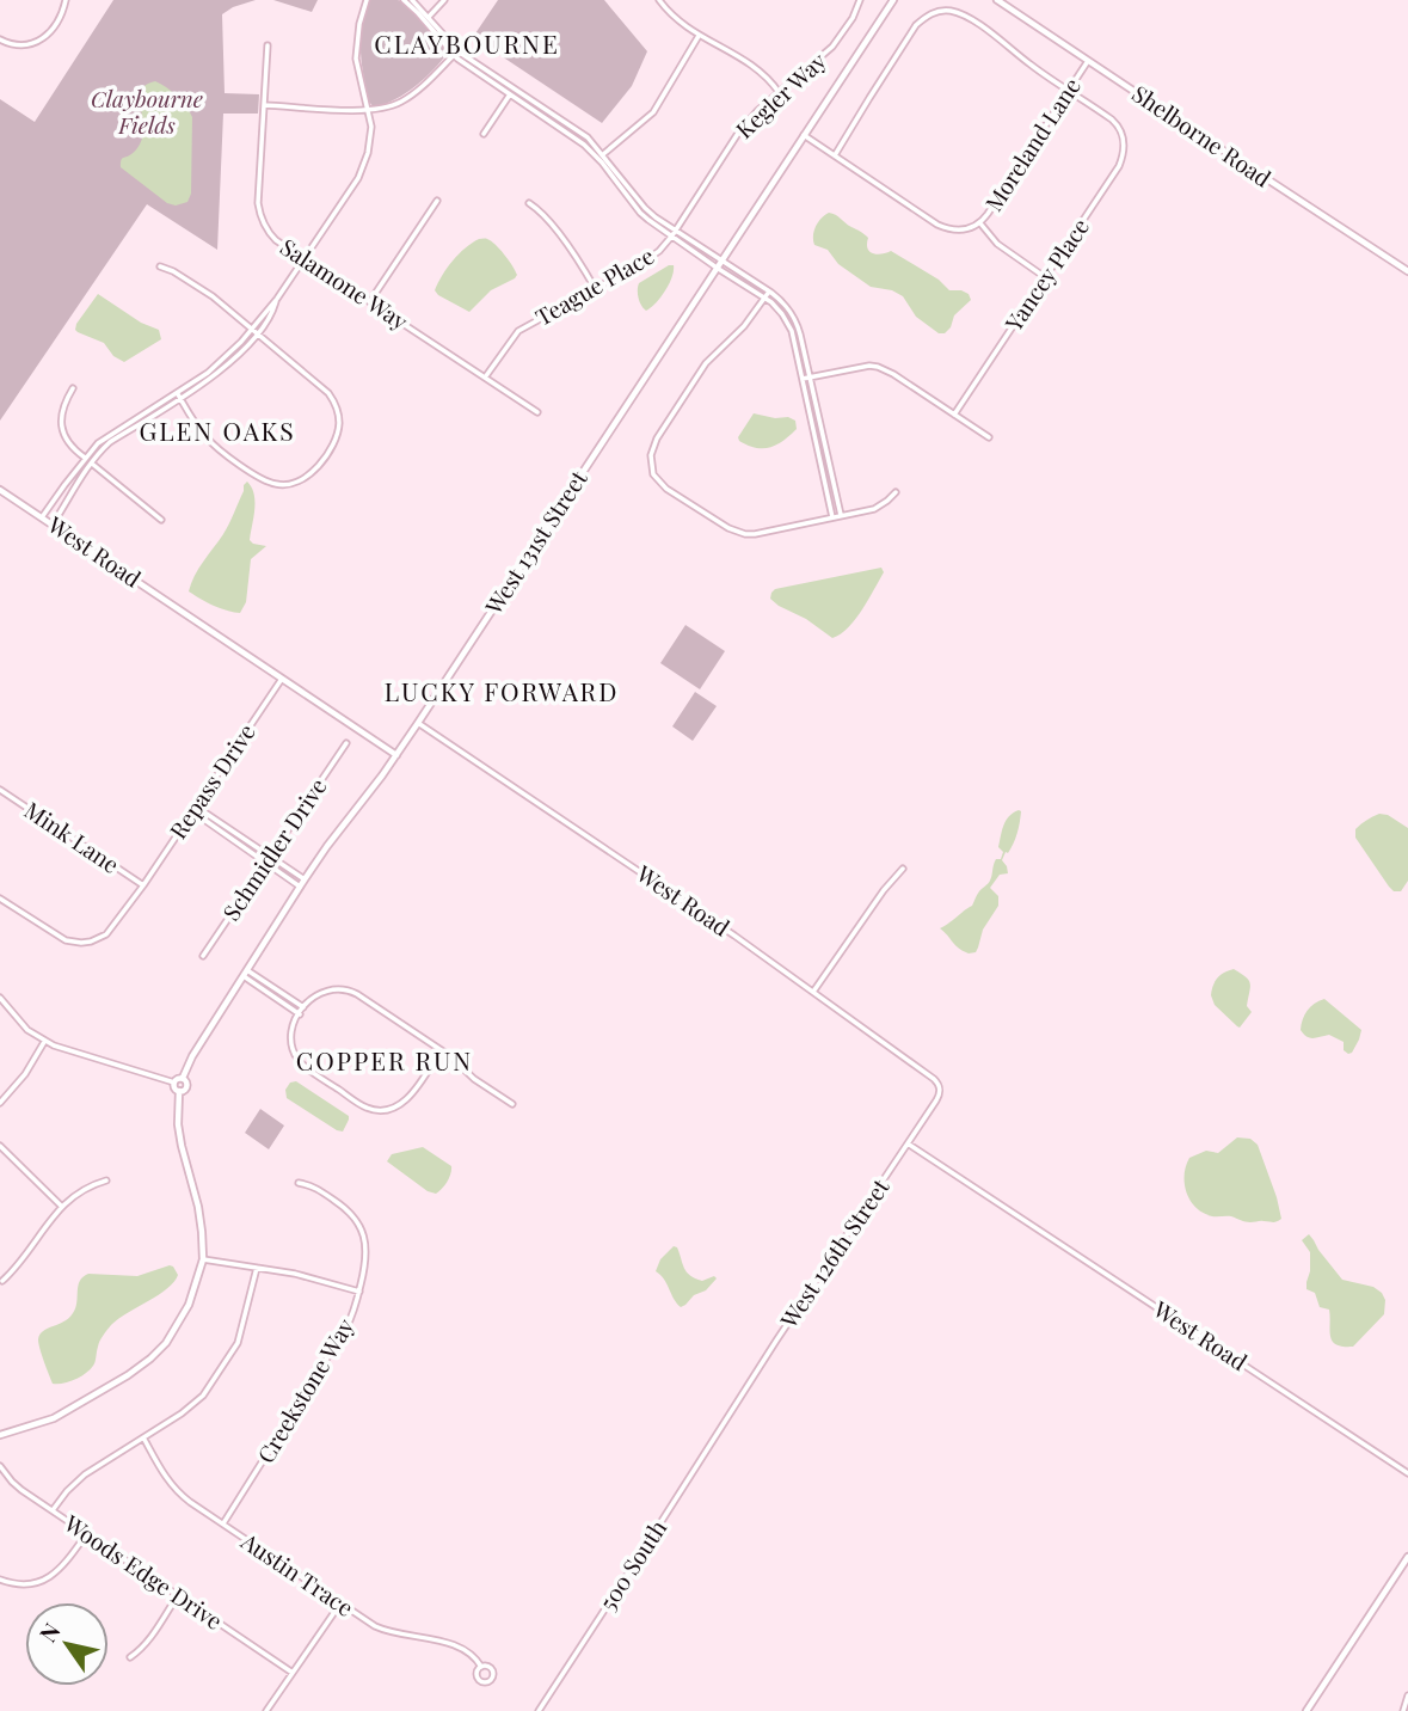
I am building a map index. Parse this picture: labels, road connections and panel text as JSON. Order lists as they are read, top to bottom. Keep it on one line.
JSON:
{"streets":{"street":["Kegler Way","Shelborne Road","Moreland Lane","Yancey Place","Salamone Way","Teague Place","West 131st Street","West Road","Repass Drive","Mink Lane","Schmidler Drive","West 126th Street","Creekstone Way","500 South","Woods Edge Drive","Austin Trace"]},"crossings":[["Kegler Way","Teague Place"],["Shelborne Road","Moreland Lane"],["Moreland Lane","Yancey Place"],["Moreland Lane","West 131st Street"],["Salamone Way","Teague Place"],["West 131st Street","West Road"],["West Road","Repass Drive"],["West Road","West 126th Street"],["Repass Drive","Mink Lane"],["West 126th Street","500 South"],["Creekstone Way","Austin Trace"]],"districts":["CLAYBOURNE","GLEN OAKS","LUCKY FORWARD","COPPER RUN"],"parks":["Claybourne Fields"],"north":"top left"}
